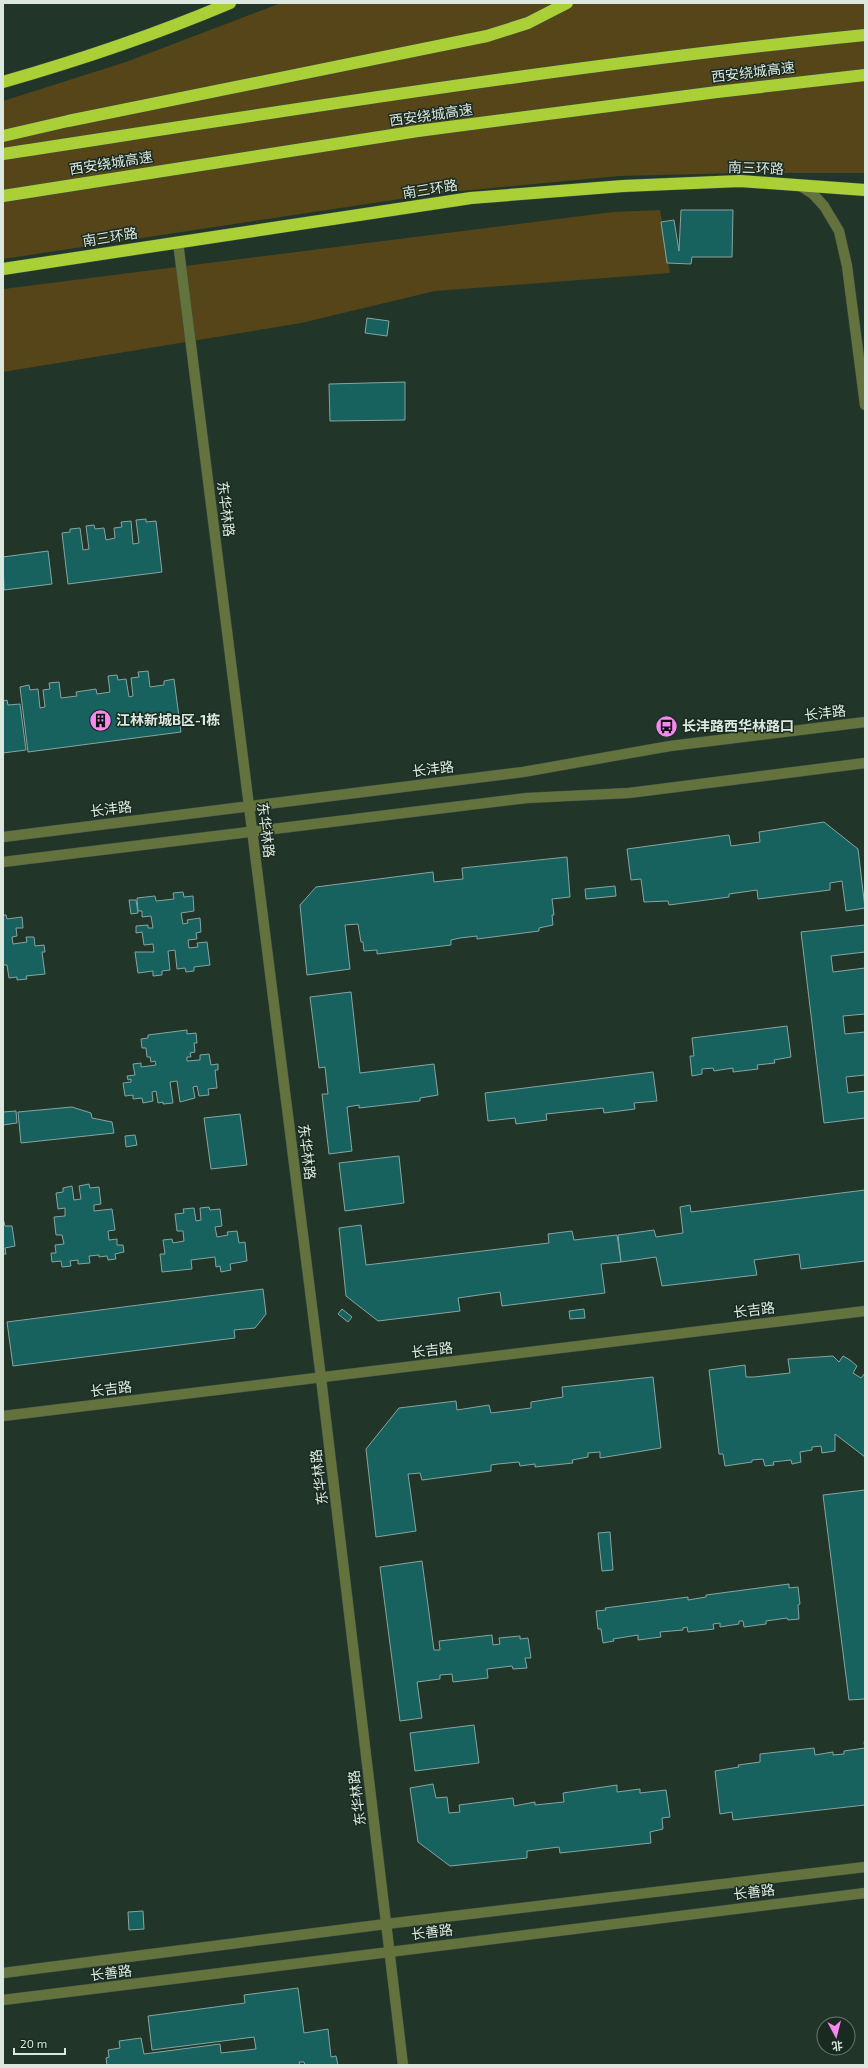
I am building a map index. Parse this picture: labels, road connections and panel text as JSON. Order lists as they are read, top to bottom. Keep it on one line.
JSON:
{"streets":{"highway":["西安绕城高速","南三环路"],"street":["东华林路","长沣路","长吉路","长善路"]},"crossings":[["南三环路","东华林路"],["东华林路","长沣路"],["东华林路","长吉路"],["东华林路","长善路"]],"places":{"building":["江林新城B区-1栋"],"bus stop":["长沣路西华林路口"]},"scale_bar":"20 m","north":"bottom"}
